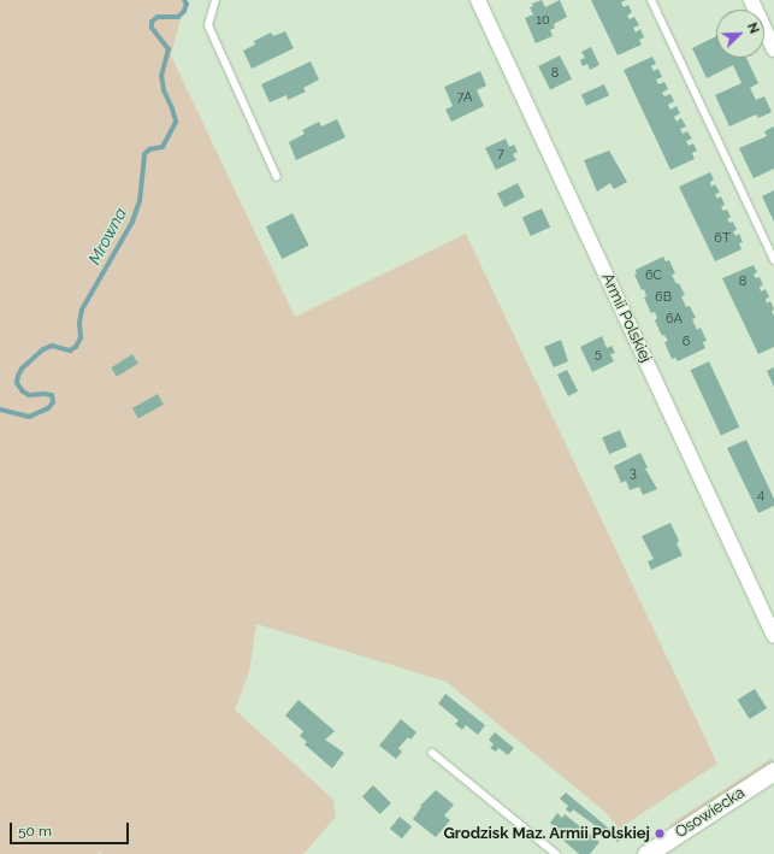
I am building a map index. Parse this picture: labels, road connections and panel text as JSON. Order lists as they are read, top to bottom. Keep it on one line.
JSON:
{"streets":{"street":["Armii Polskiej","Osowiecka"]},"water":["Mrowna"],"places":["Grodzisk Maz. Armii Polskiej"],"house_numbers":["10","8","7A","7","6T","6C","8","6B","6A","6","5","3","4"],"scale_bar":"50 m","north":"top right"}
